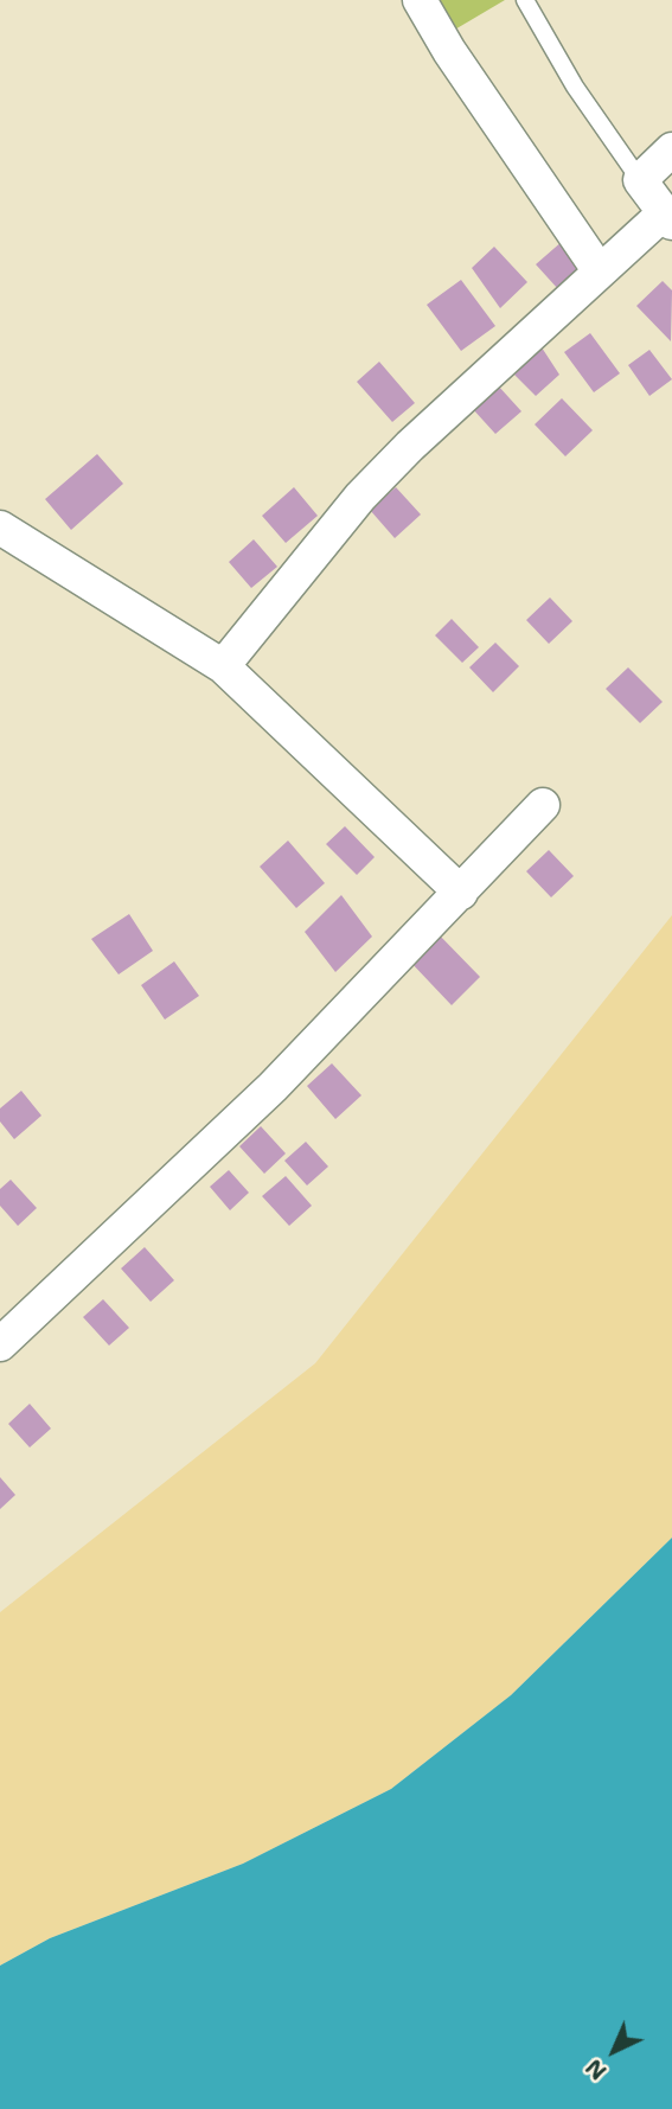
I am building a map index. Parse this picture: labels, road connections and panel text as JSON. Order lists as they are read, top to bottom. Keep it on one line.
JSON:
{"north":"bottom left"}
